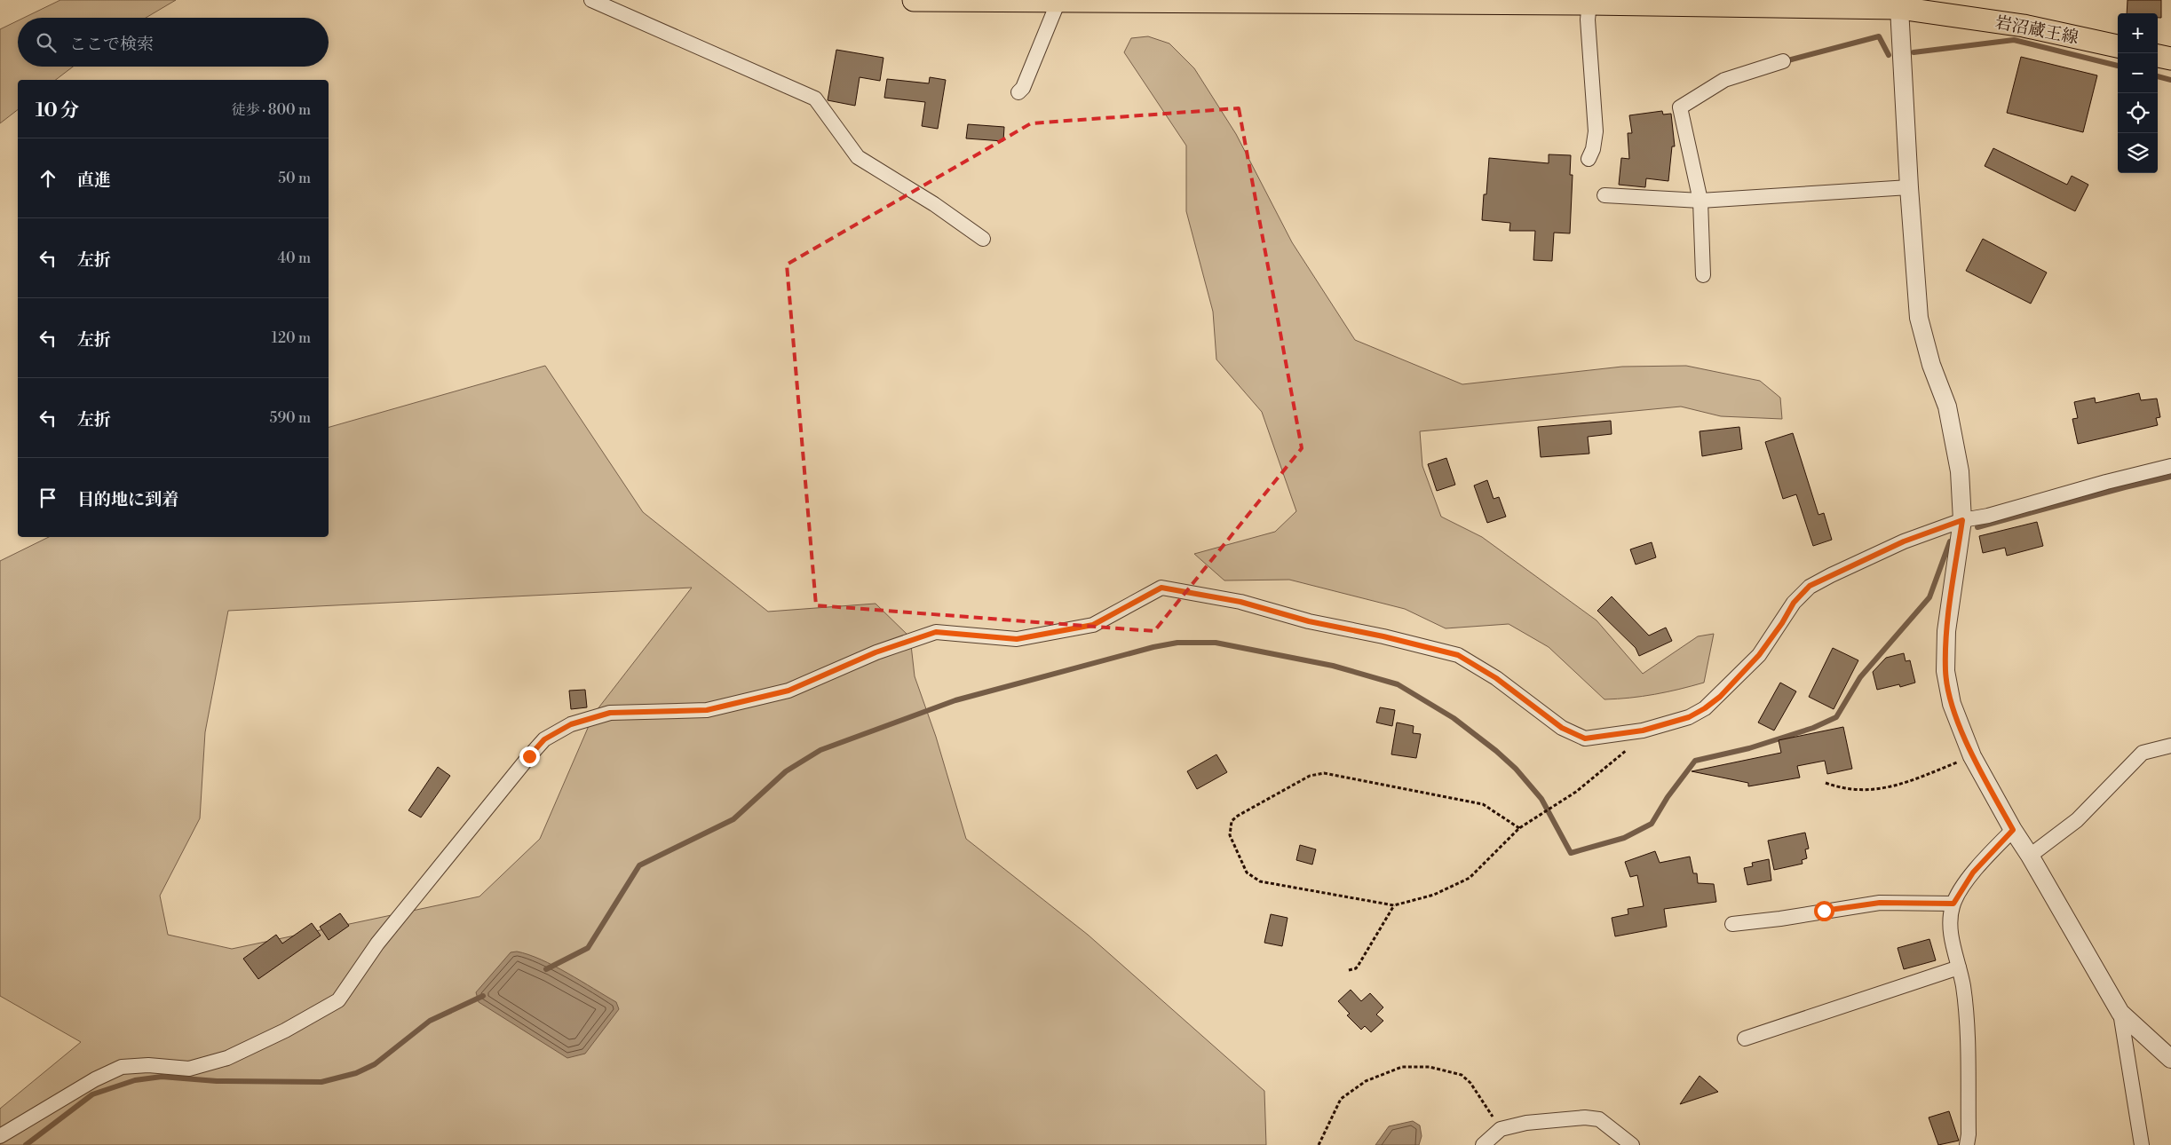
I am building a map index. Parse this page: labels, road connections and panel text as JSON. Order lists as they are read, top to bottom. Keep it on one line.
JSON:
{"streets":{"main road":["岩沼蔵王線"]},"page":{"map_buttons":["+","−"],"search":"ここで検索","heading":["10 分","徒歩 · 800 m"],"list":[["直進","50 m"],["左折","40 m"],["左折","120 m"],["左折","590 m"],"目的地に到着"]}}
